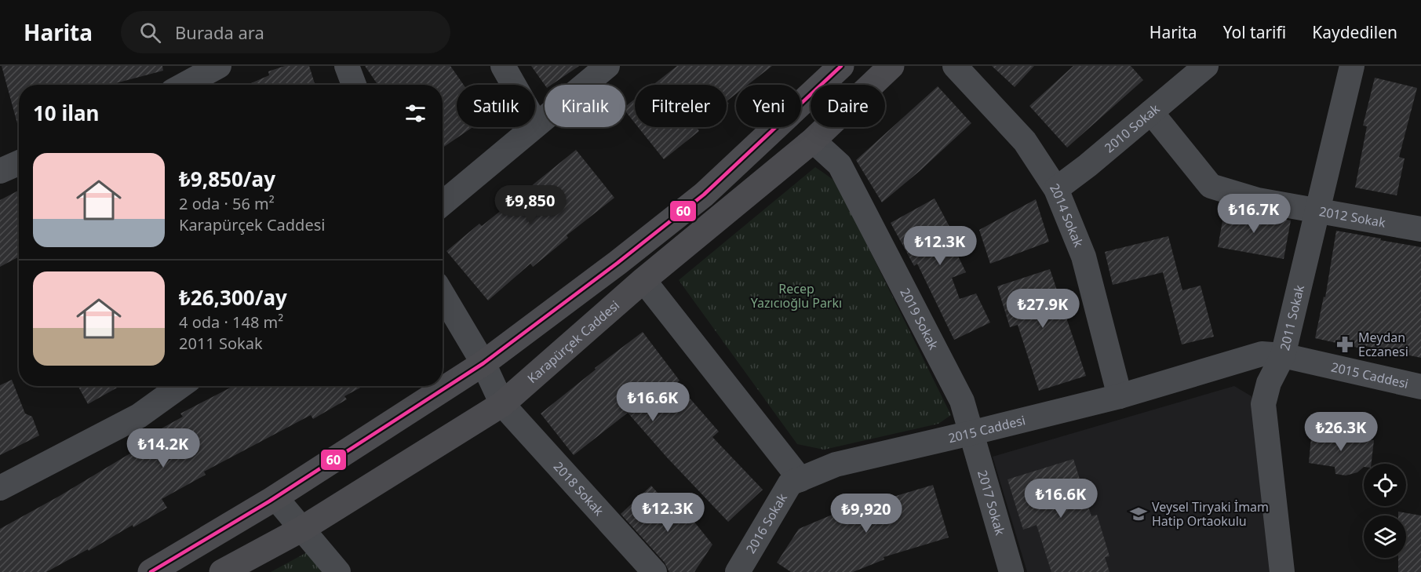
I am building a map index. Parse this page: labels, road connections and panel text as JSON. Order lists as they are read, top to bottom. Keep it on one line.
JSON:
{"streets":{"main road":["Karapürçek Caddesi"],"street":["2010 Sokak","2014 Sokak","2012 Sokak","2011 Sokak","2019 Sokak","2015 Caddesi","2018 Sokak","2017 Sokak","2016 Sokak"]},"crossings":[["2010 Sokak","2014 Sokak"],["2010 Sokak","2012 Sokak"],["2014 Sokak","2015 Caddesi"],["2012 Sokak","2011 Sokak"],["2011 Sokak","2015 Caddesi"],["2019 Sokak","Karapürçek Caddesi"],["2019 Sokak","2015 Caddesi"],["2019 Sokak","2017 Sokak"],["Karapürçek Caddesi","2018 Sokak"],["2015 Caddesi","2017 Sokak"],["2015 Caddesi","2016 Sokak"]],"parks":["Recep Yazıcıoğlu Parkı"],"places":{"pharmacy":["Meydan Eczanesi"],"school or university":["Veysel Tiryaki İmam Hatip Ortaokulu"]},"lines":["transit line 60"],"page":{"header":"Harita","search":"Burada ara","nav":["Harita","Yol tarifi","Kaydedilen"],"chip":["Satılık","Kiralık","Filtreler","Yeni","Daire"],"heading":"10 ilan","list":[{"name":"₺9,850/ay","note":"2 oda · 56 m² · Karapürçek Caddesi"},{"name":"₺26,300/ay","note":"4 oda · 148 m² · 2011 Sokak"}],"price":["₺9,850","₺16.7K","₺12.3K","₺27.9K","₺16.6K","₺26.3K","₺14.2K","₺16.6K","₺12.3K","₺9,920"]}}
